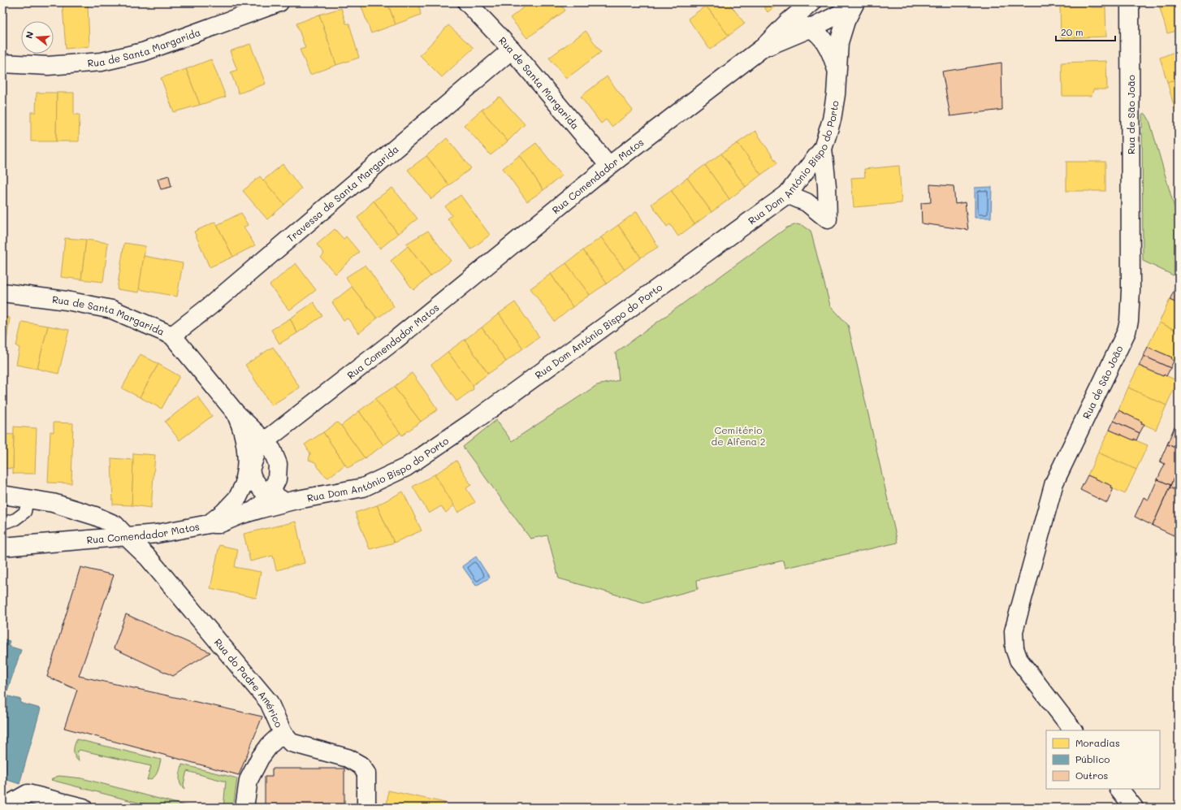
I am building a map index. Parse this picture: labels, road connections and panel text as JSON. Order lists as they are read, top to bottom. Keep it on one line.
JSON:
{"streets":{"street":["Rua de Santa Margarida","Rua de São João","Rua Dom António Bispo do Porto","Rua Comendador Matos","Travessa de Santa Margarida","Rua do Padre Américo"]},"crossings":[["Rua de Santa Margarida","Rua Dom António Bispo do Porto"],["Rua de Santa Margarida","Rua Comendador Matos"],["Rua de Santa Margarida","Travessa de Santa Margarida"],["Rua Dom António Bispo do Porto","Rua Comendador Matos"],["Rua Comendador Matos","Rua do Padre Américo"]],"parks":["Cemitério de Alfena 2"],"legend":["Moradias","Público","Outros"],"scale_bar":"20 m","north":"left"}
